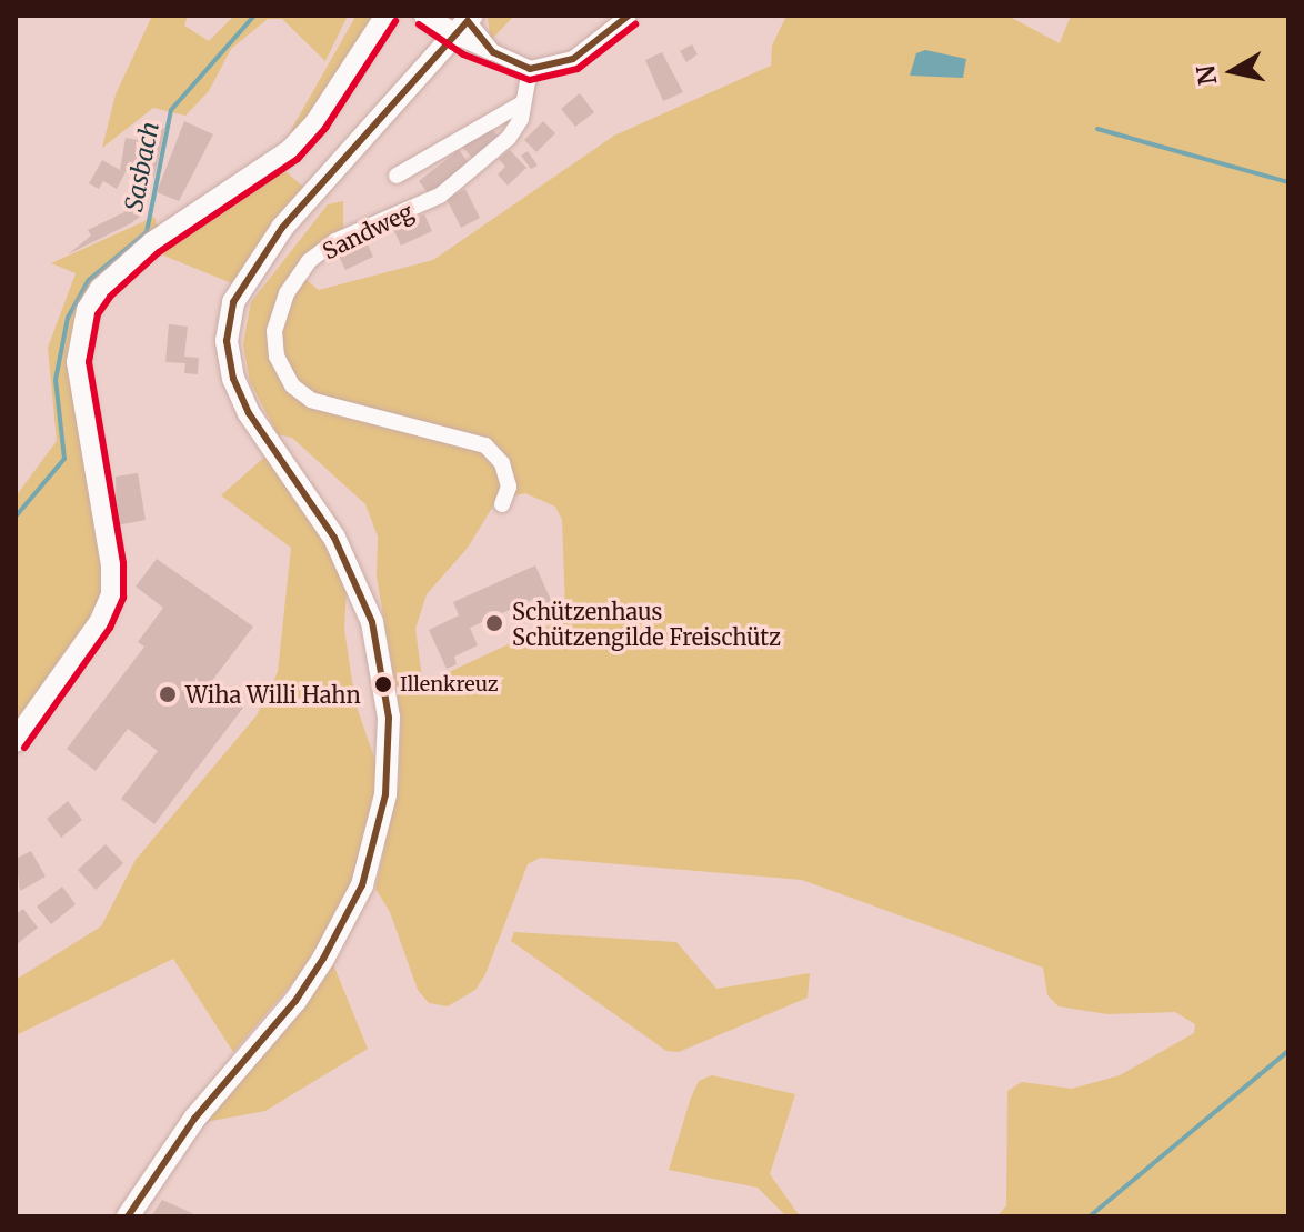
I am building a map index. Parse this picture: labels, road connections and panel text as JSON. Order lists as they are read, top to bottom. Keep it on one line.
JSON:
{"streets":{"street":["Sandweg"]},"water":["Sasbach"],"places":["Schützenhaus Schützengilde Freischütz","Illenkreuz","Wiha Willi Hahn"],"north":"left"}
